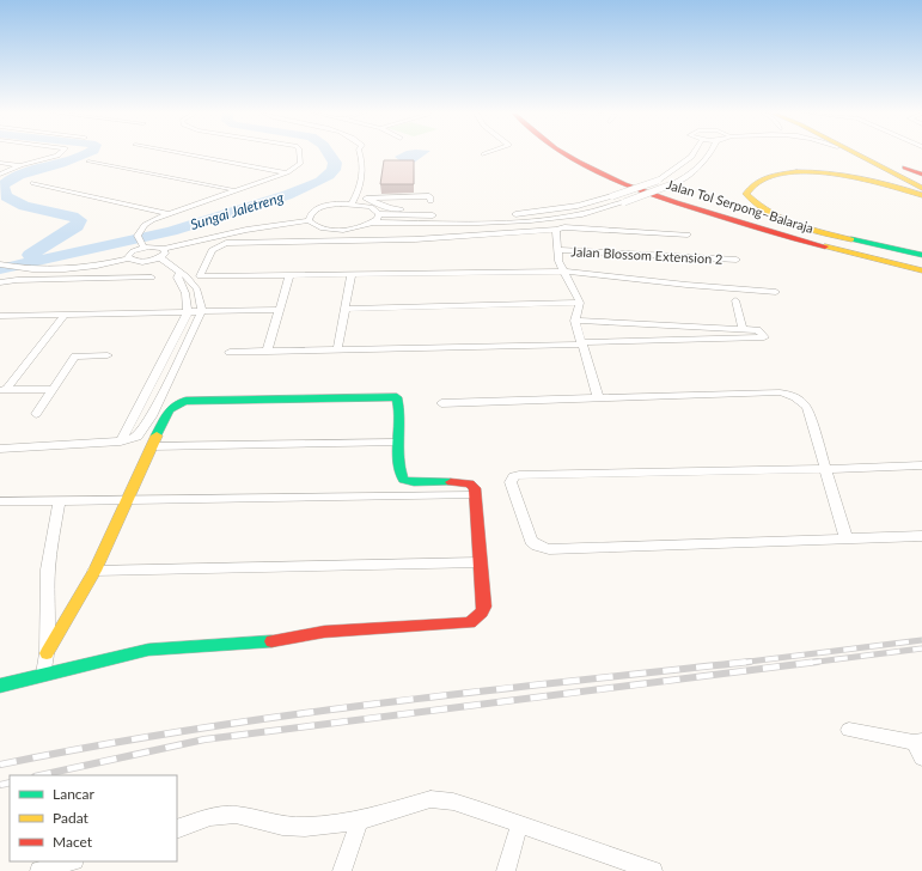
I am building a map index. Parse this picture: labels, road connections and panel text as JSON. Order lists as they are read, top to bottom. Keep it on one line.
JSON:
{"streets":{"main road":["Jalan Tol Serpong–Balaraja"],"street":["Jalan Blossom Extension 2"]},"water":["Sungai Jaletreng"],"legend":["Lancar","Padat","Macet"]}
